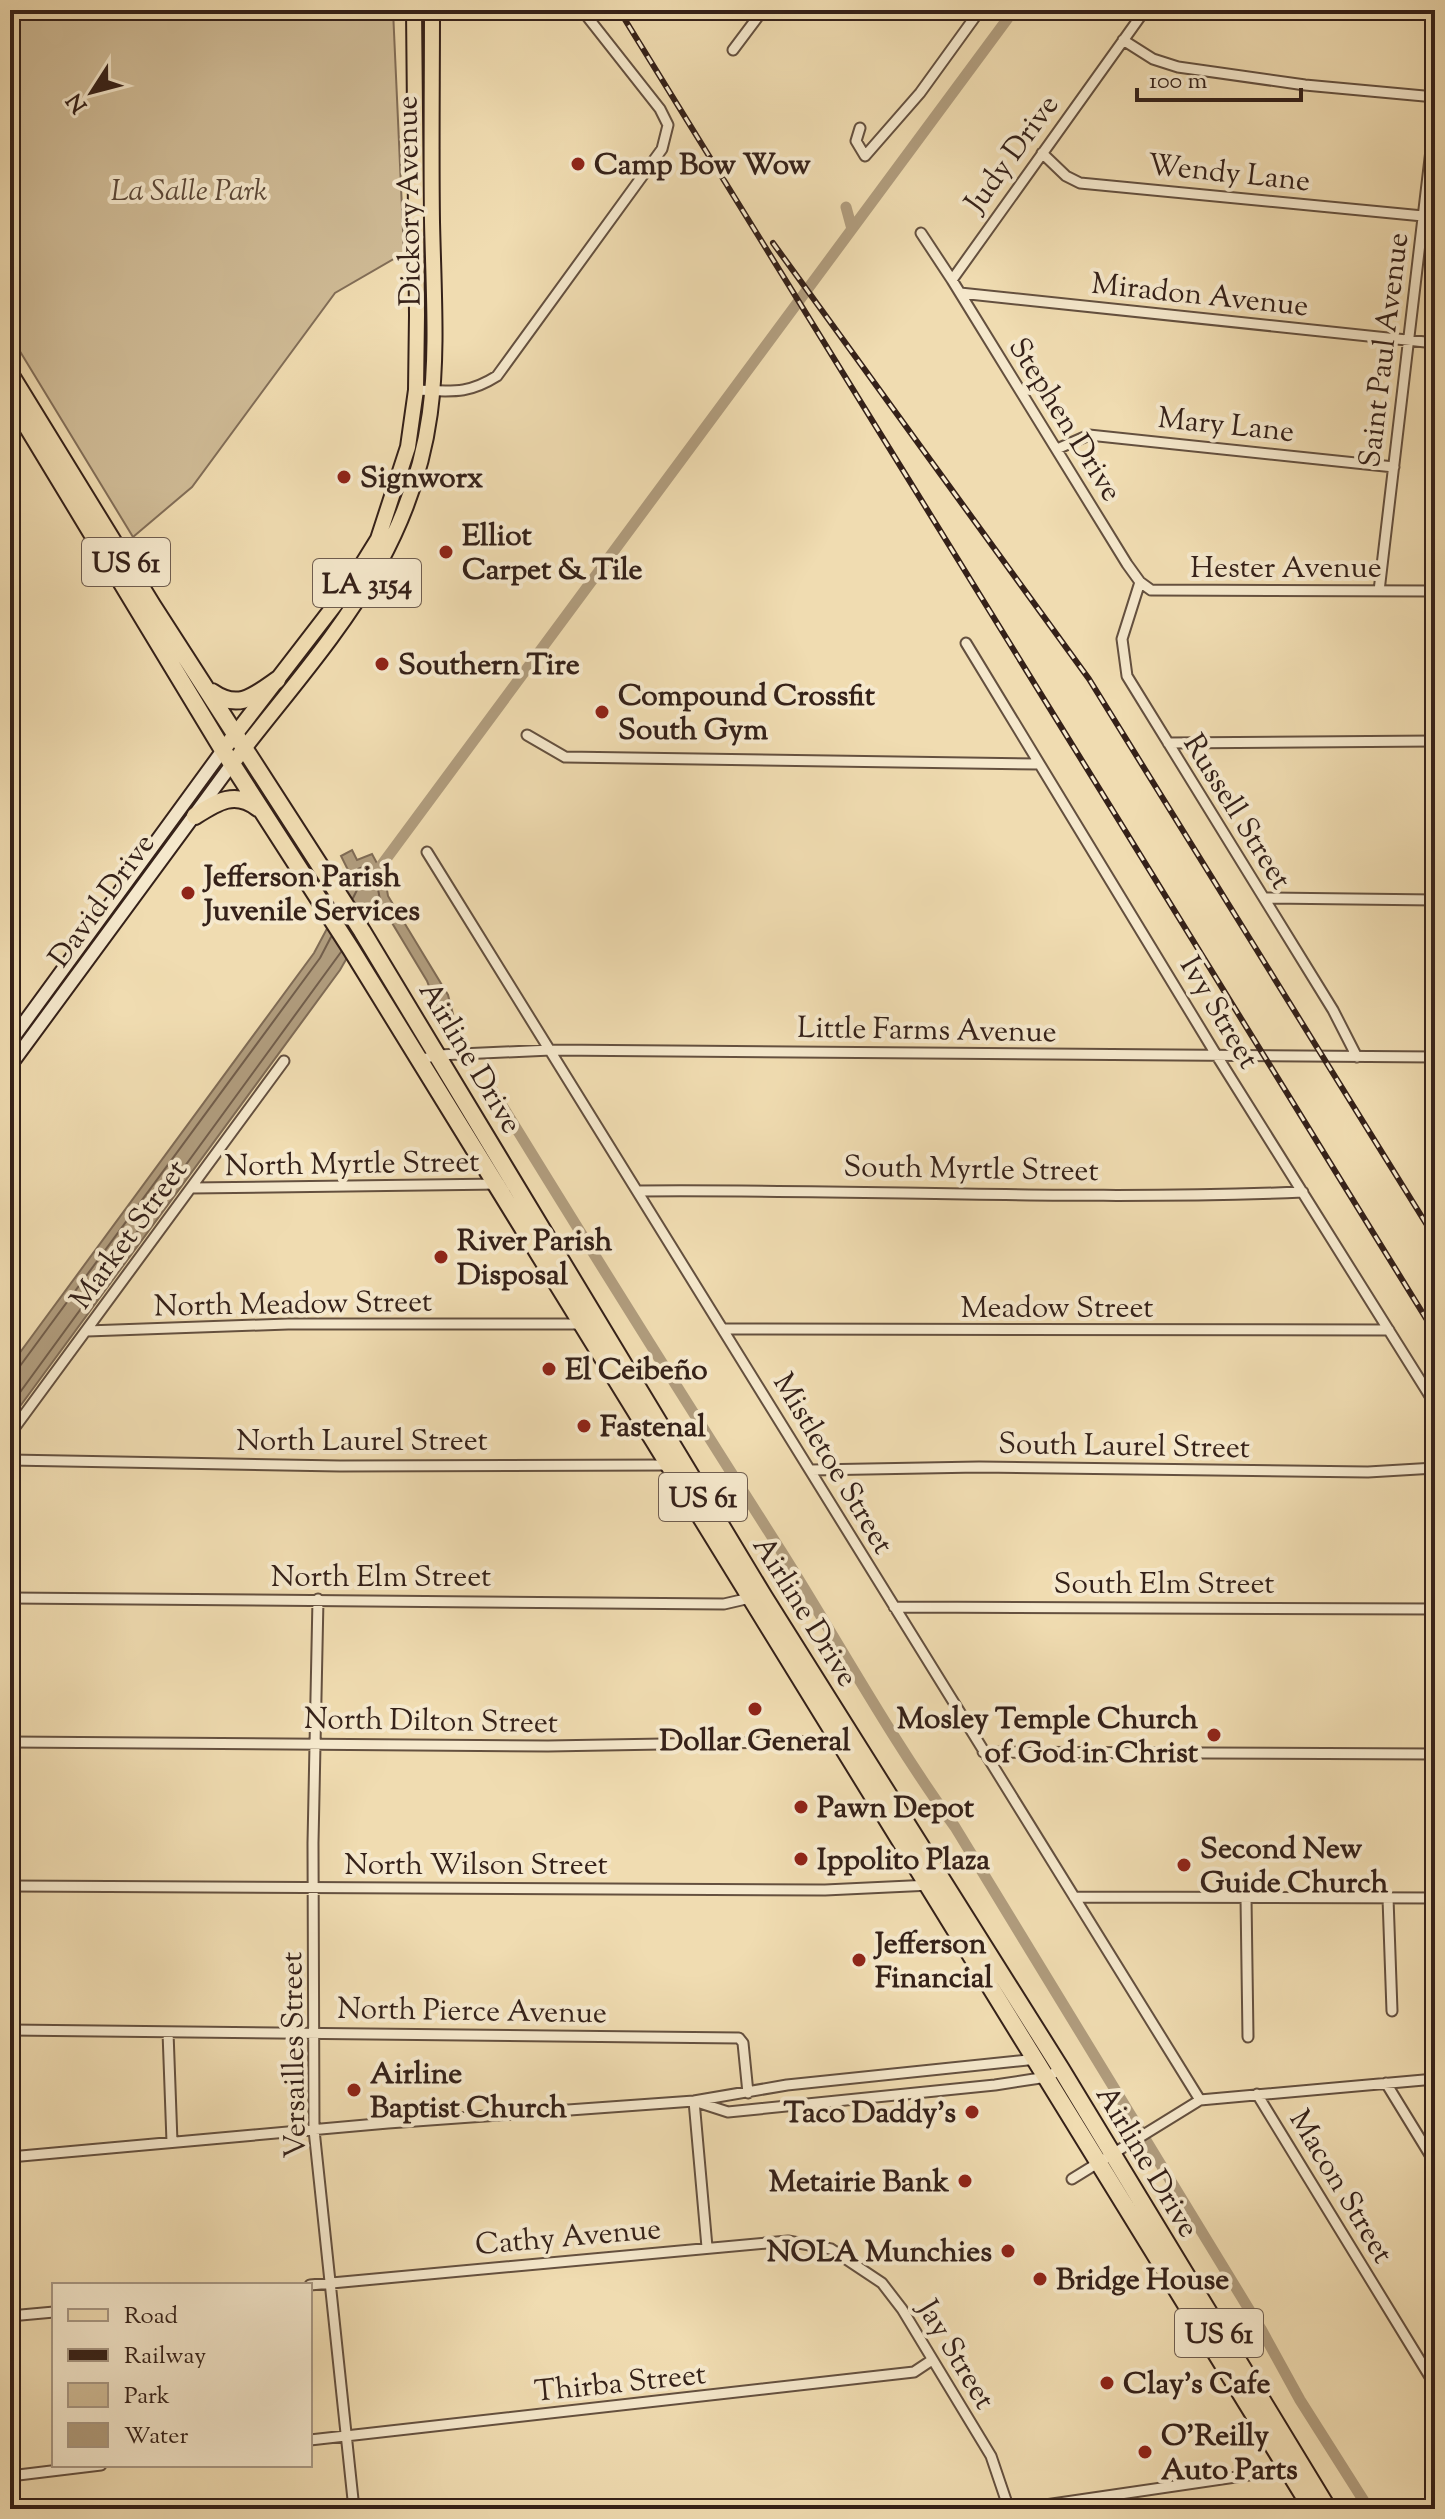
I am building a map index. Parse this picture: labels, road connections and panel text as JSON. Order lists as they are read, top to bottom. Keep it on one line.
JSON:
{"streets":{"highway":["US 61","Airline Drive"],"main road":["Dickory Avenue","LA 3154","David Drive"],"street":["Judy Drive","Wendy Lane","Miradon Avenue","Saint Paul Avenue","Stephen Drive","Mary Lane","Hester Avenue","Russell Street","Ivy Street","Little Farms Avenue","North Myrtle Street","South Myrtle Street","Market Street","North Meadow Street","Meadow Street","North Laurel Street","South Laurel Street","Mistletoe Street","North Elm Street","South Elm Street","North Dilton Street","North Wilson Street","North Pierce Avenue","Versailles Street","Macon Street","Cathy Avenue","Jay Street","Thirba Street"]},"crossings":[["Judy Drive","Wendy Lane"],["Judy Drive","Stephen Drive"],["Wendy Lane","Saint Paul Avenue"],["Dickory Avenue","LA 3154"],["Miradon Avenue","Saint Paul Avenue"],["Miradon Avenue","Stephen Drive"],["Saint Paul Avenue","Mary Lane"],["Saint Paul Avenue","Hester Avenue"],["Stephen Drive","Mary Lane"],["Stephen Drive","Hester Avenue"],["Stephen Drive","Russell Street"],["Hester Avenue","Russell Street"],["LA 3154","David Drive"],["LA 3154","Airline Drive"],["Russell Street","Little Farms Avenue"],["David Drive","Airline Drive"],["Ivy Street","Little Farms Avenue"],["Ivy Street","South Myrtle Street"],["Ivy Street","Meadow Street"],["Little Farms Avenue","Airline Drive"],["Little Farms Avenue","Mistletoe Street"],["Airline Drive","North Myrtle Street"],["Airline Drive","North Meadow Street"],["Airline Drive","North Laurel Street"],["Airline Drive","North Elm Street"],["Airline Drive","North Dilton Street"],["Airline Drive","North Wilson Street"],["North Myrtle Street","Market Street"],["South Myrtle Street","Mistletoe Street"],["Market Street","North Meadow Street"],["Meadow Street","Mistletoe Street"],["South Laurel Street","Mistletoe Street"],["Mistletoe Street","South Elm Street"],["North Elm Street","Versailles Street"],["North Dilton Street","Versailles Street"],["North Wilson Street","Versailles Street"],["North Pierce Avenue","Versailles Street"],["Versailles Street","Cathy Avenue"],["Versailles Street","Thirba Street"],["Cathy Avenue","Jay Street"],["Jay Street","Thirba Street"]],"parks":["La Salle Park"],"places":["Camp Bow Wow","Signworx","Elliot Carpet & Tile","Southern Tire","Compound Crossfit South Gym","Jefferson Parish Juvenile Services","River Parish Disposal","El Ceibeño","Fastenal","Dollar General","Mosley Temple Church of God in Christ","Pawn Depot","Ippolito Plaza","Second New Guide Church","Jefferson Financial","Airline Baptist Church","Taco Daddy's","Metairie Bank","NOLA Munchies","Bridge House","Clay's Cafe","O'Reilly Auto Parts"],"legend":["Road","Railway","Park","Water"],"scale_bar":"100 m","north":"bottom left"}
